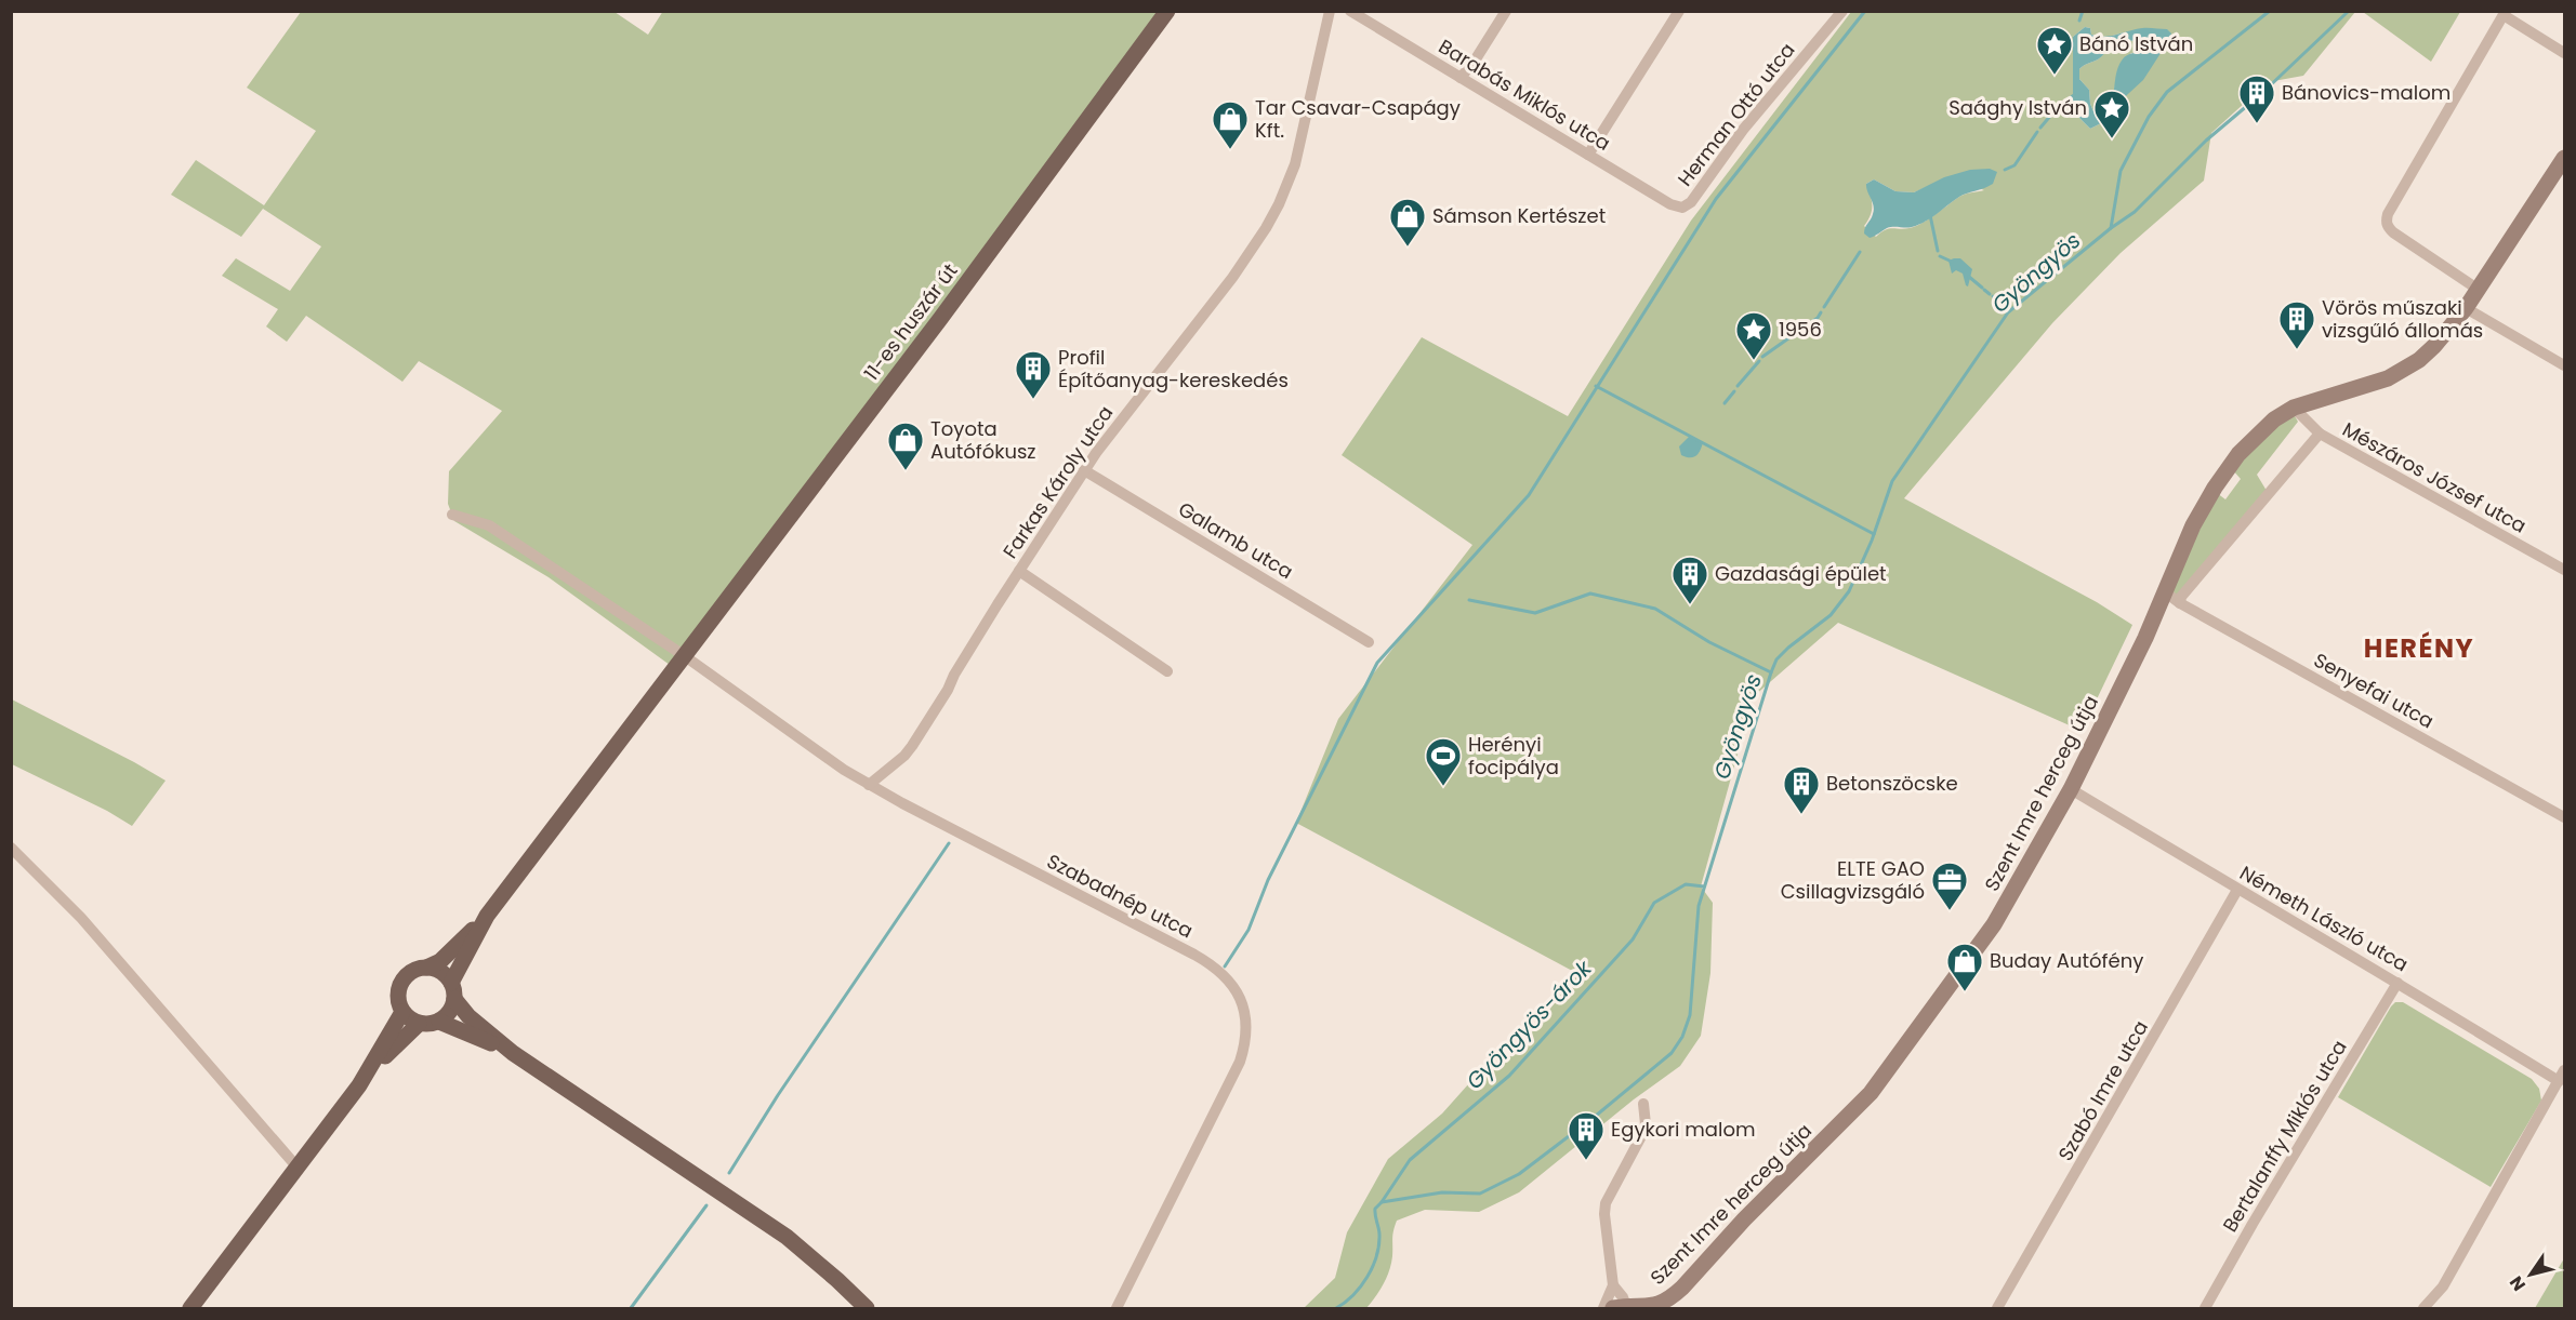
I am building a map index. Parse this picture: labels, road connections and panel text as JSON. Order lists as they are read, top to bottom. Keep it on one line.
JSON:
{"streets":{"main road":["11-es huszár út","Szent Imre herceg útja"],"street":["Barabás Miklós utca","Herman Ottó utca","Mészáros József utca","Farkas Károly utca","Galamb utca","Senyefai utca","Szabadnép utca","Németh László utca","Szabó Imre utca","Bertalanffy Miklós utca"]},"crossings":[["Barabás Miklós utca","Herman Ottó utca"],["11-es huszár út","Szabadnép utca"],["Mészáros József utca","Szent Imre herceg útja"],["Farkas Károly utca","Galamb utca"],["Farkas Károly utca","Szabadnép utca"],["Senyefai utca","Szent Imre herceg útja"],["Szent Imre herceg útja","Németh László utca"],["Németh László utca","Szabó Imre utca"],["Németh László utca","Bertalanffy Miklós utca"]],"districts":["HERÉNY"],"water":["Gyöngyös","Gyöngyös-árok"],"places":{"place":["Bánó lstván","Saághy István","1956"],"building":["Bánovics-malom","Vörös műszaki vizsgűló állomás","Profil Építőanyag-kereskedés","Gazdasági épület","Betonszöcske","Egykori malom"],"shop":["Tar Csavar-Csapágy Kft.","Sámson Kertészet","Toyota Autófókusz","Buday Autófény"],"sports":["Herényi focipálya"],"office":["ELTE GAO Csillagvizsgáló"]},"north":"bottom left"}
